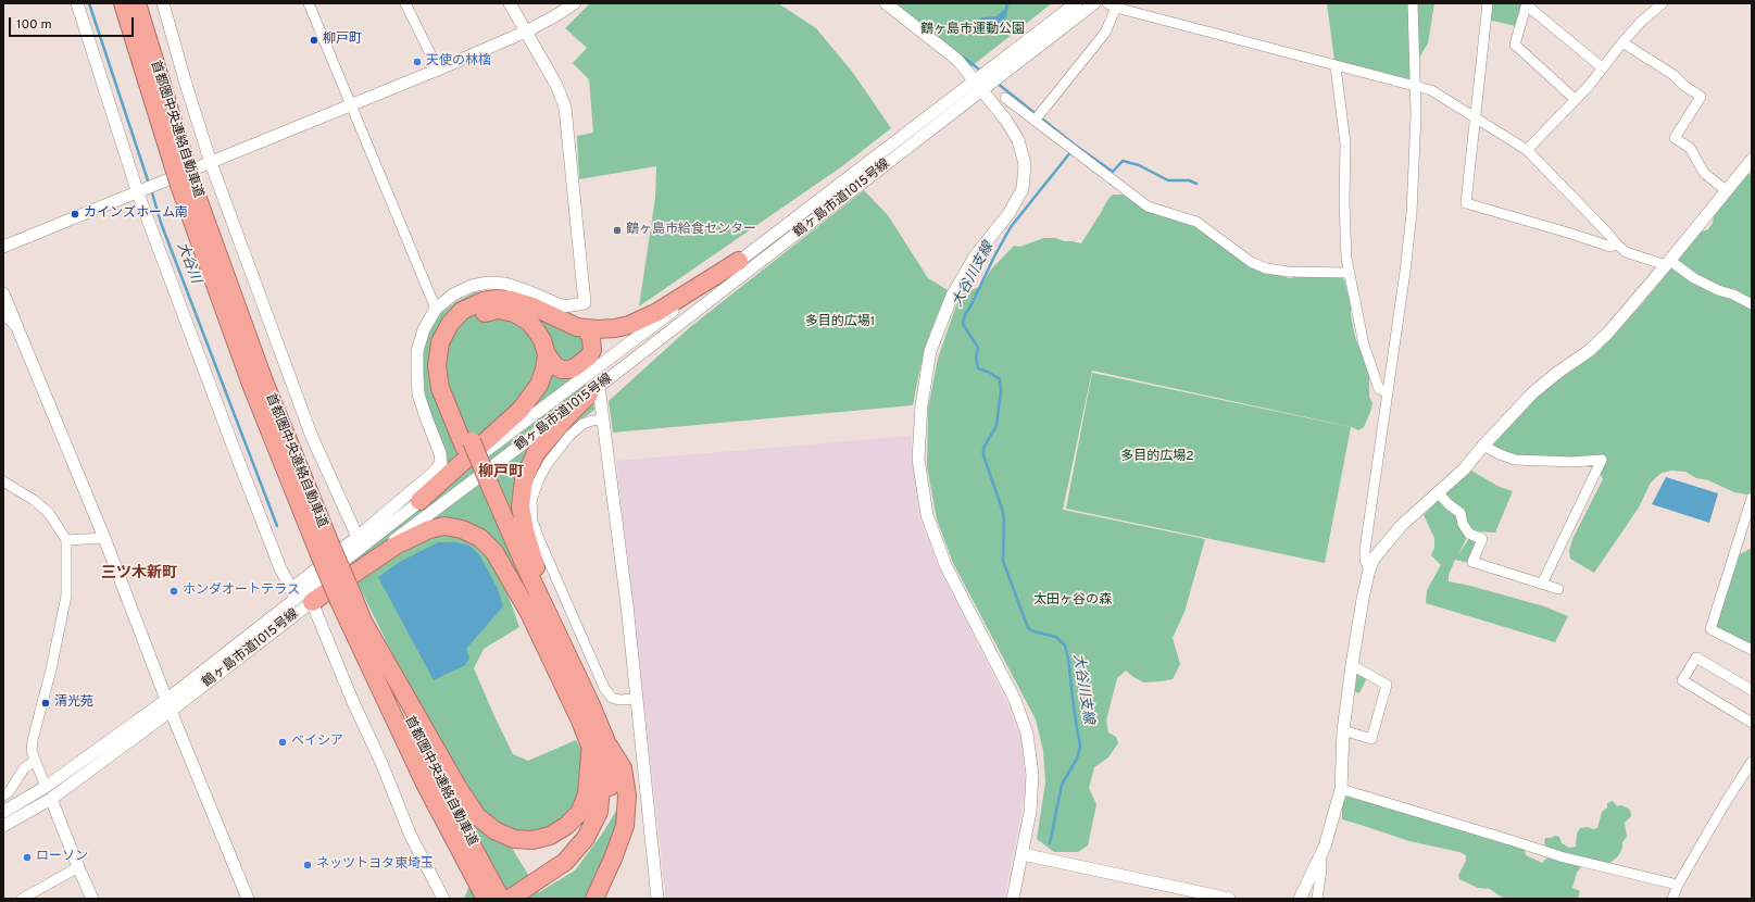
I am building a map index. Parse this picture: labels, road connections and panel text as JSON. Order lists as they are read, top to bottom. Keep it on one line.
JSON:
{"streets":{"highway":["首都圏中央連絡自動車道"],"street":["鶴ヶ島市道1015号線"]},"districts":["柳戸町","三ツ木新町"],"water":["大谷川","大谷川支線"],"parks":["鶴ヶ島市運動公園","多目的広場1","多目的広場2","太田ヶ谷の森"],"places":["柳戸町","天使の林檎","カインズホーム南","鶴ヶ島市給食センター","ホンダオートテラス","清光苑","ベイシア","ローソン","ネッツトヨタ東埼玉"],"scale_bar":"100 m"}
